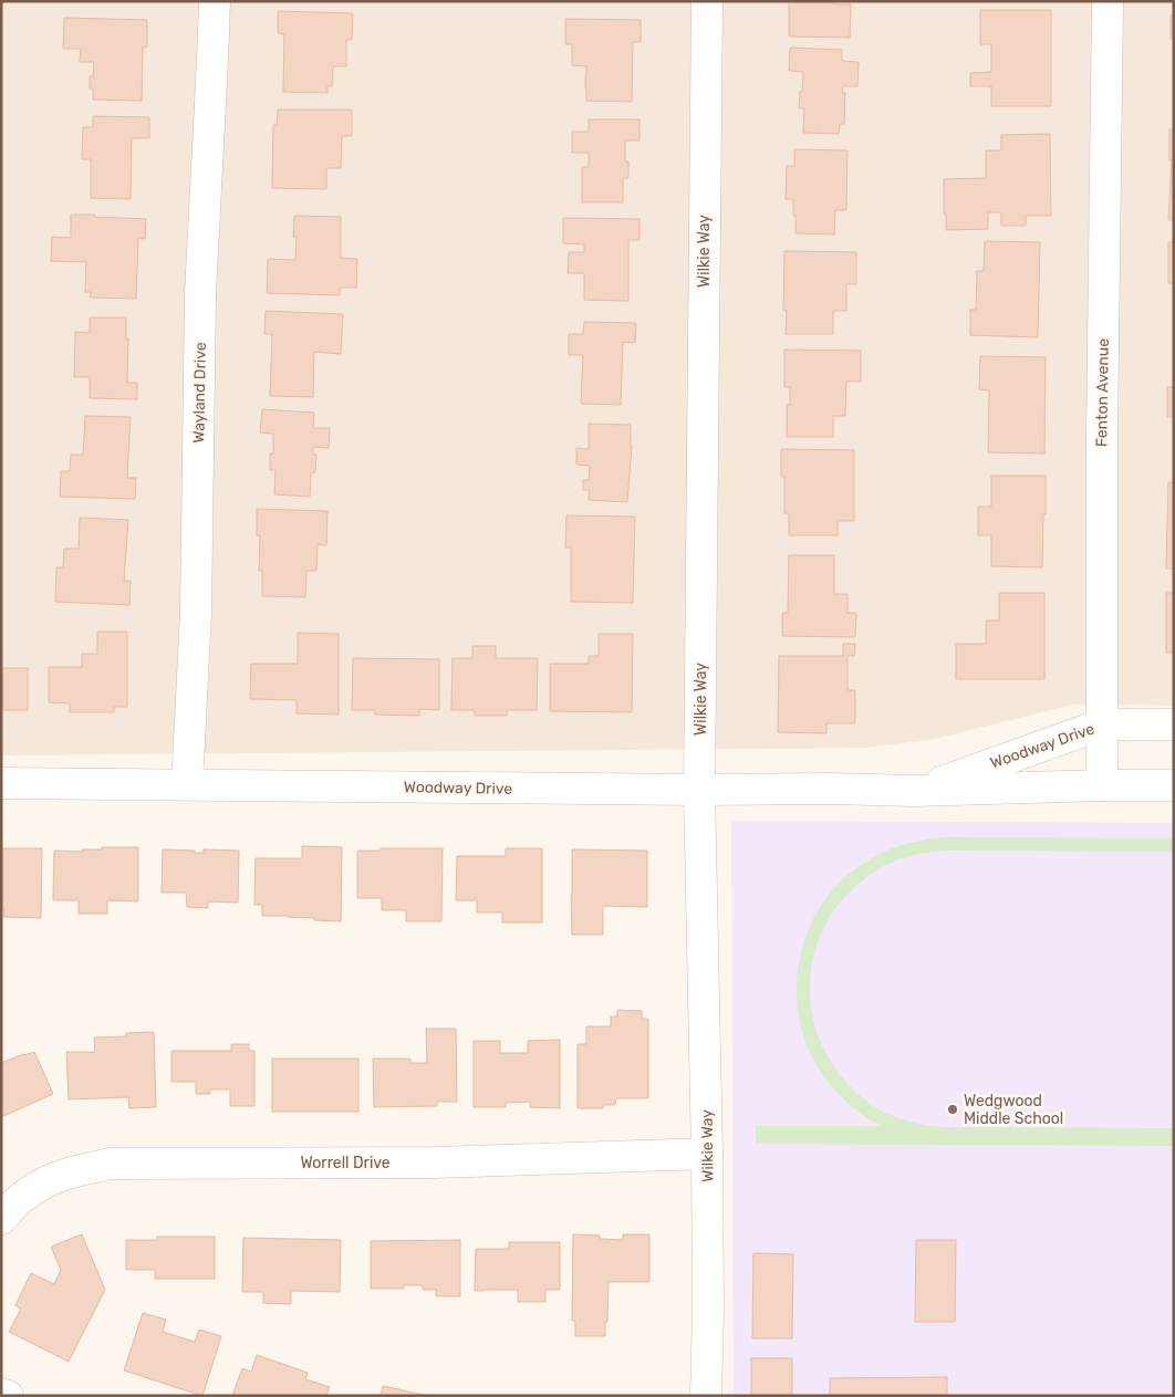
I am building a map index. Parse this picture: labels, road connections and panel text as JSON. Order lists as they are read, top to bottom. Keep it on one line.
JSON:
{"streets":{"street":["Wilkie Way","Wayland Drive","Fenton Avenue","Woodway Drive","Worrell Drive"]},"crossings":[["Wilkie Way","Woodway Drive"],["Wilkie Way","Worrell Drive"],["Wayland Drive","Woodway Drive"],["Fenton Avenue","Woodway Drive"]],"places":["Wedgwood Middle School"]}
